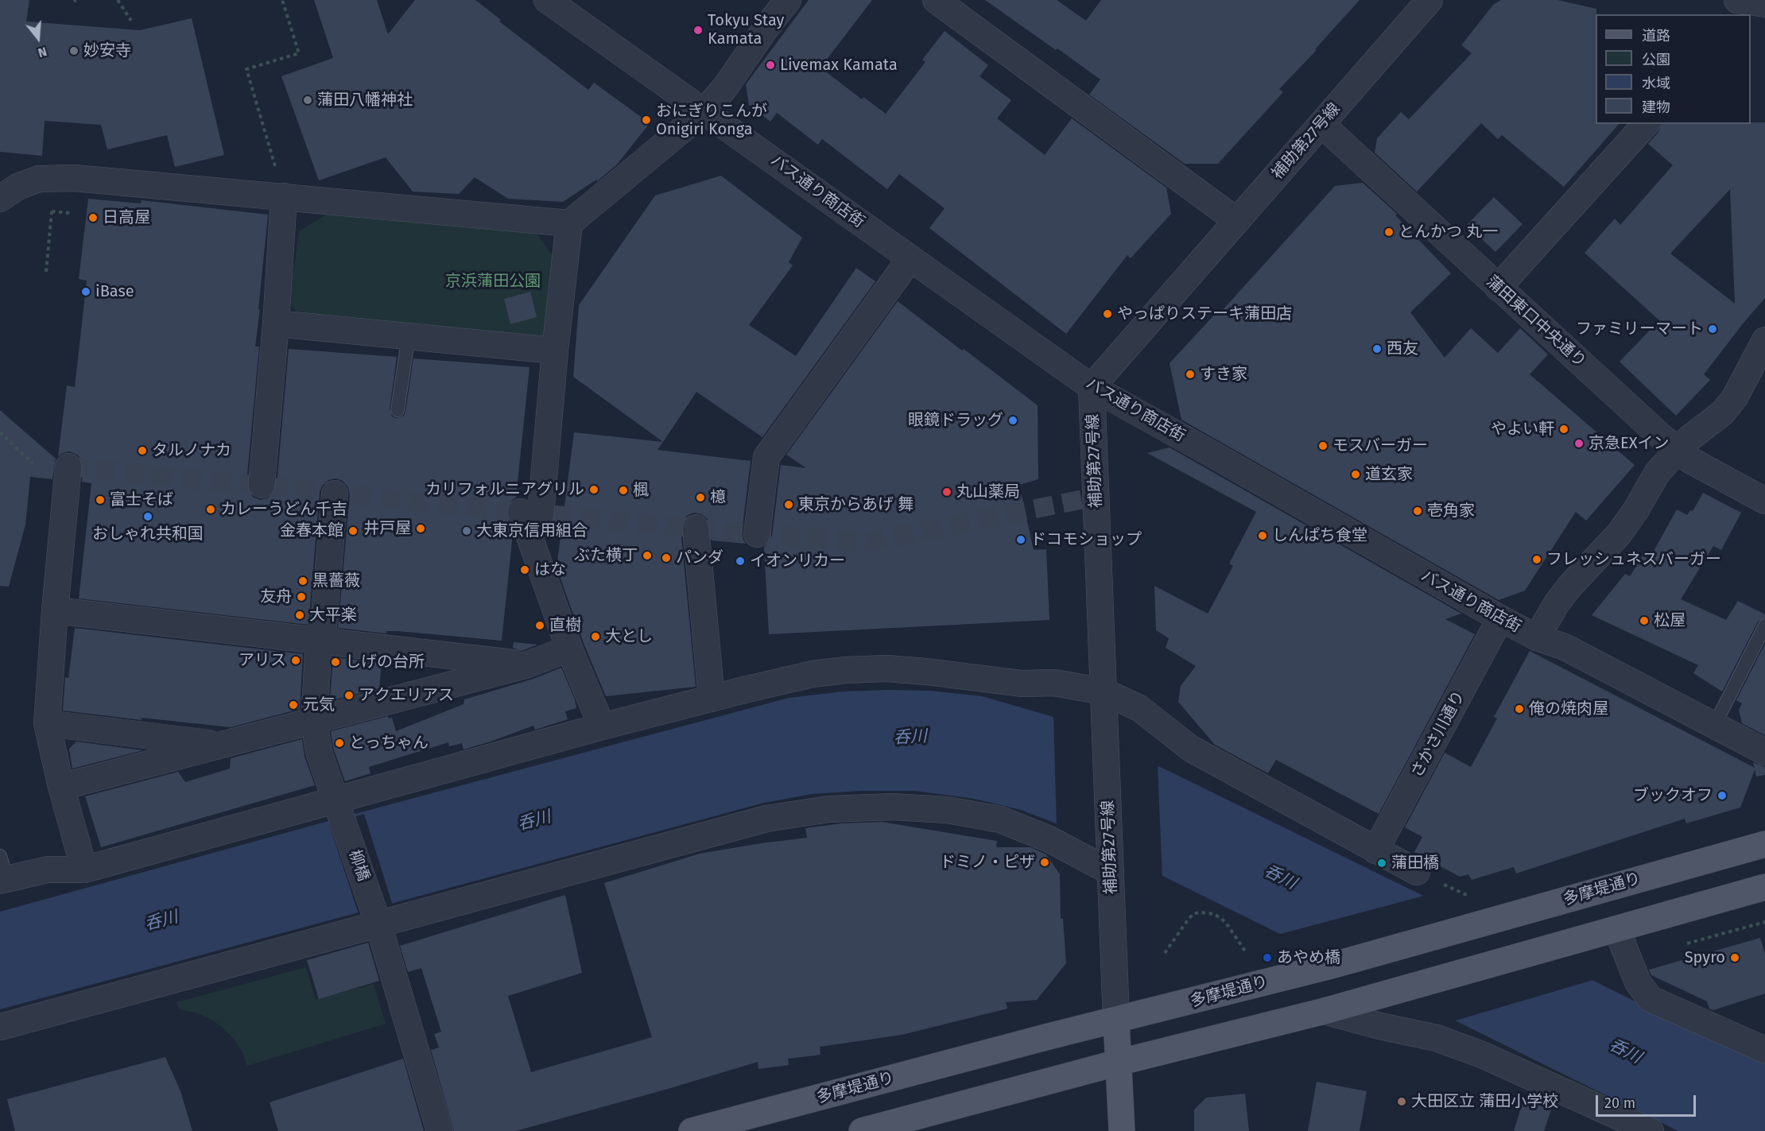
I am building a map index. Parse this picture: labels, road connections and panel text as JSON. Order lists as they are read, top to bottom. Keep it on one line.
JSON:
{"streets":{"main road":["多摩堤通り"],"street":["補助第27号線","バス通り商店街","蒲田東口中央通り","さかさ川通り","柳橋"]},"crossings":[["補助第27号線","バス通り商店街"],["補助第27号線","蒲田東口中央通り"],["補助第27号線","多摩堤通り"],["バス通り商店街","さかさ川通り"]],"water":["呑川"],"parks":["京浜蒲田公園"],"places":["Tokyu Stay Kamata","妙安寺","Livemax Kamata","蒲田八幡神社","おにぎりこんが Onigiri Konga","日高屋","とんかつ 丸一","iBase","やっぱりステーキ蒲田店","ファミリーマート","西友","すき家","眼鏡ドラッグ","やよい軒","京急EXイン","モスバーガー","タルノナカ","道玄家","カリフォルニアグリル","楓","丸山薬局","檍","富士そば","東京からあげ 舞","カレーうどん千吉","壱角家","おしゃれ共和国","井戸屋","金春本館","大東京信用組合","しんぱち食堂","ドコモショップ","ぶた横丁","パンダ","フレッシュネスバーガー","イオンリカー","はな","黒薔薇","友舟","大平楽","松屋","直樹","大とし","アリス","しげの台所","アクエリアス","元気","俺の焼肉屋","とっちゃん","ブックオフ","ドミノ・ピザ","蒲田橋","あやめ橋","Spyro","大田区立 蒲田小学校"],"legend":["道路","公園","水域","建物"],"scale_bar":"20 m","north":"bottom"}
